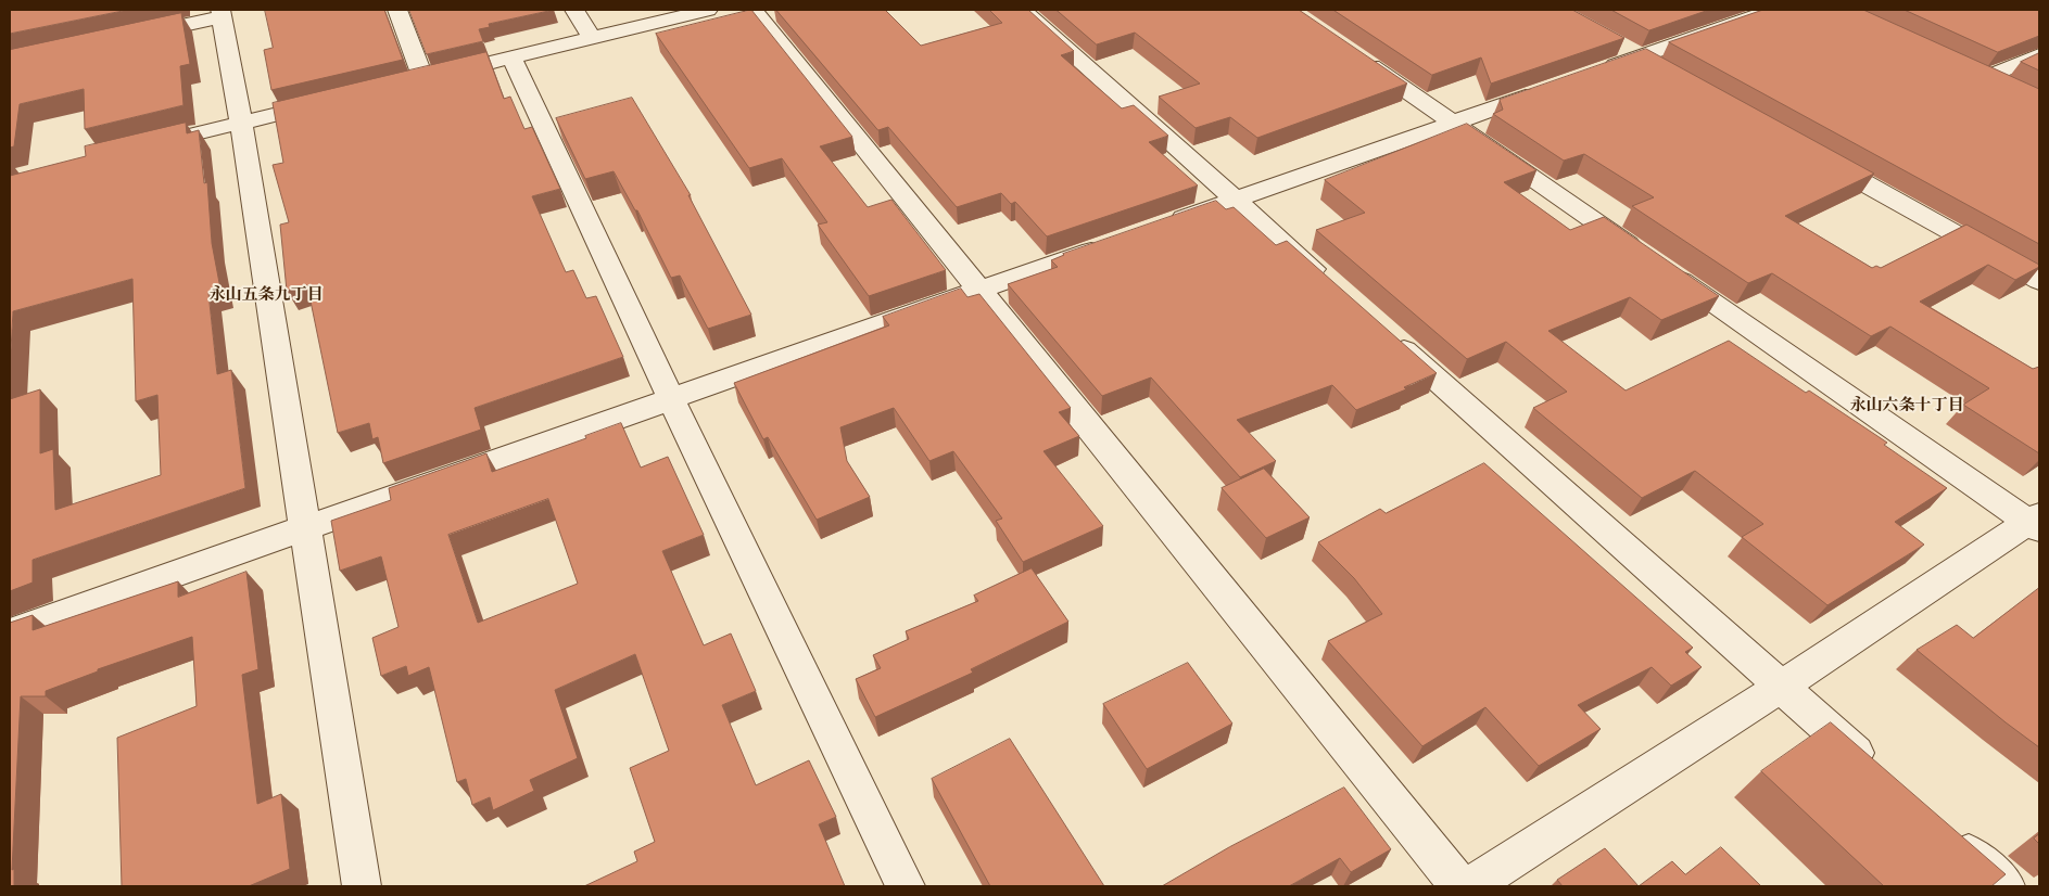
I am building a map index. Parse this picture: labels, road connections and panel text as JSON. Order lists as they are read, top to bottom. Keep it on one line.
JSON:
{"districts":["永山五条九丁目","永山六条十丁目"]}
